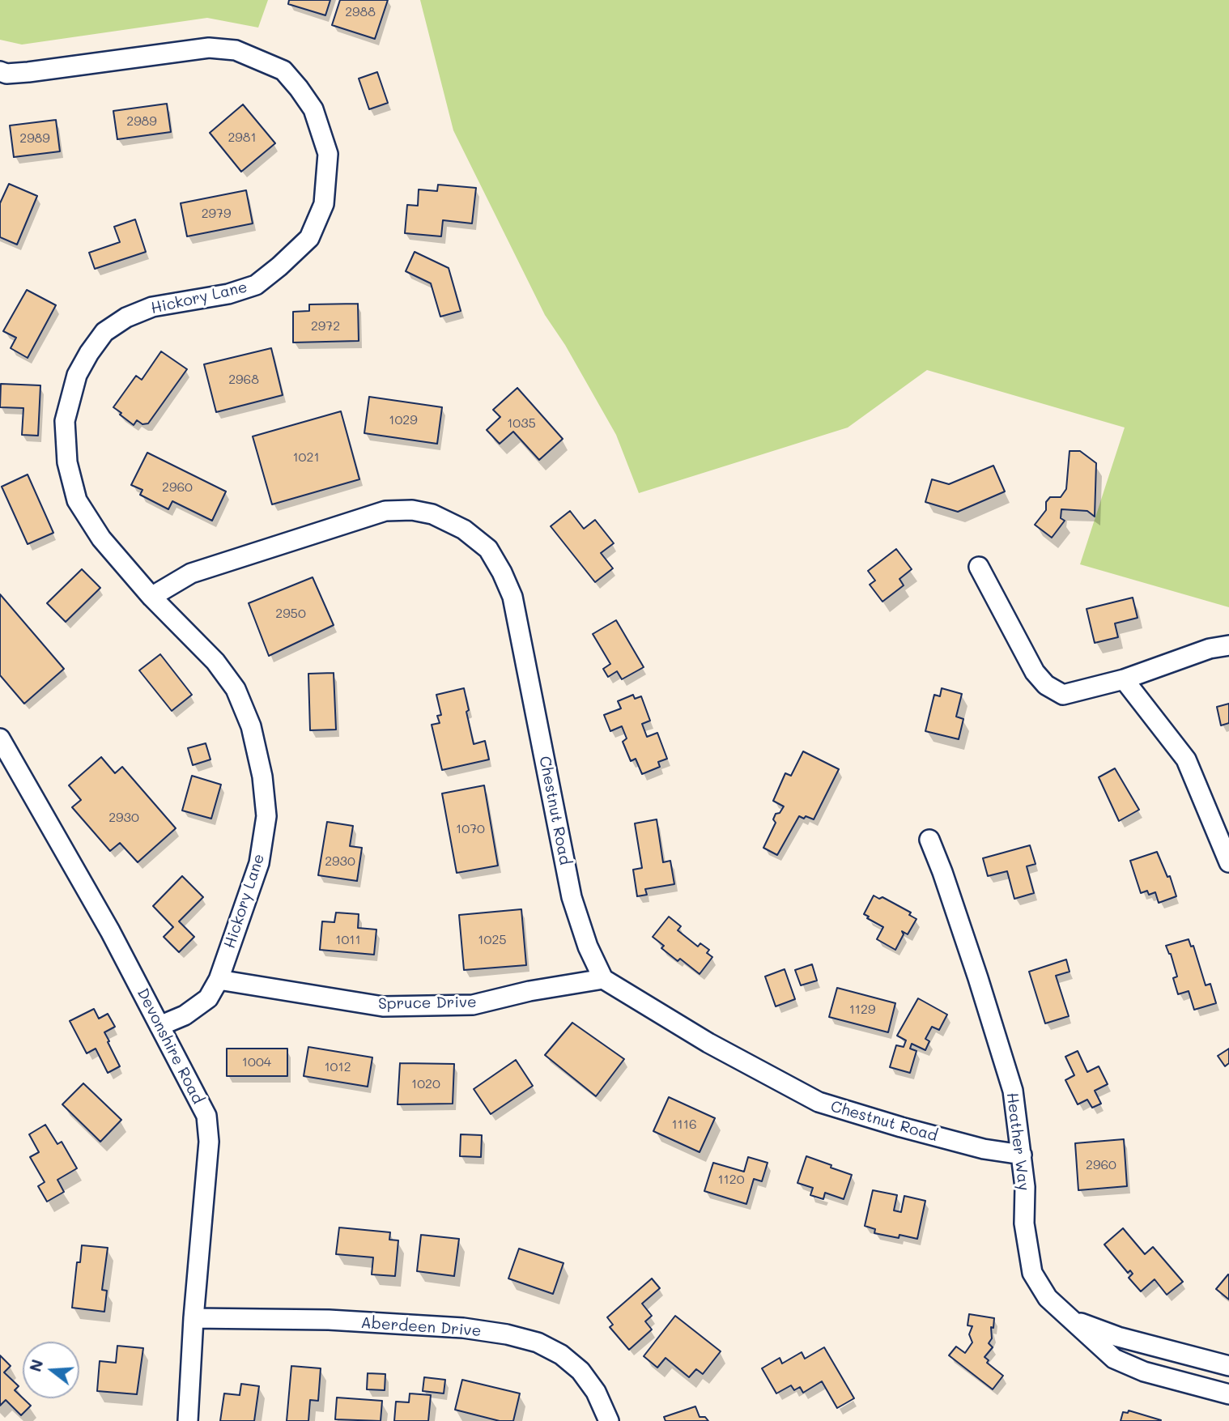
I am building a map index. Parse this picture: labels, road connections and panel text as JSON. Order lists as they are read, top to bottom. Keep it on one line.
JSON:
{"streets":{"street":["Hickory Lane","Chestnut Road","Spruce Drive","Devonshire Road","Heather Way","Aberdeen Drive"]},"crossings":[["Hickory Lane","Chestnut Road"],["Hickory Lane","Spruce Drive"],["Hickory Lane","Devonshire Road"],["Chestnut Road","Spruce Drive"],["Chestnut Road","Heather Way"],["Devonshire Road","Aberdeen Drive"]],"house_numbers":["2988","2989","2981","2989","2979","2972","2968","1029","1035","1021","2960","2950","2930","1070","2930","1011","1025","1129","1004","1012","1020","1116","2960","1120"],"north":"left"}
